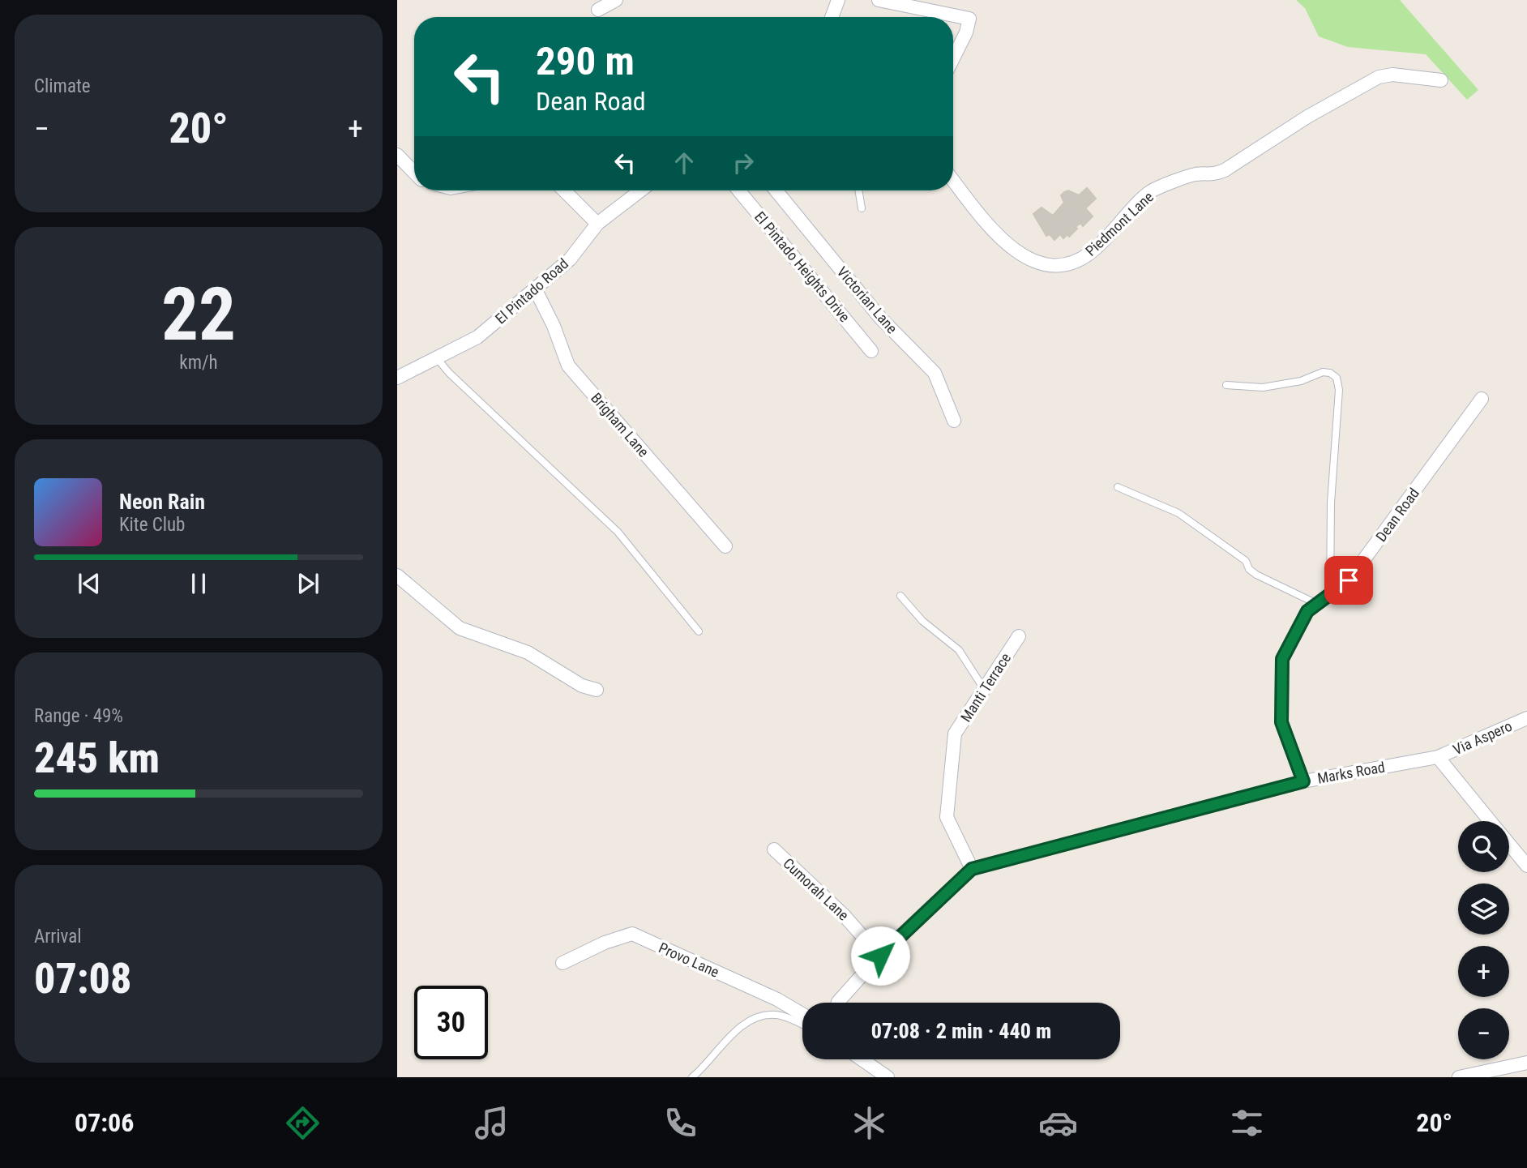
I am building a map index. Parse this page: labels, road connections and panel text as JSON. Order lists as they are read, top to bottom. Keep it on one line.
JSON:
{"streets":{"street":["Piedmont Lane","El Pintado Heights Drive","El Pintado Road","Victorian Lane","Brigham Lane","Dean Road","Manti Terrace","Via Aspero","Marks Road","Cumorah Lane","Provo Lane"]},"crossings":[["El Pintado Road","Brigham Lane"],["Dean Road","Marks Road"],["Manti Terrace","Marks Road"],["Via Aspero","Marks Road"],["Marks Road","Cumorah Lane"]],"page":{"tile":["Climate",["22","km/h"],["Range · 49%","245 km"],["Arrival","07:08"]],"turn":["290 m","Dean Road"],"heat":["−","20°","+"],"song":["Neon Rain","Kite Club"],"map_buttons":["+","−"],"limit":"30","trip":"07:08 · 2 min · 440 m","tabs":["07:06","20°"]}}
